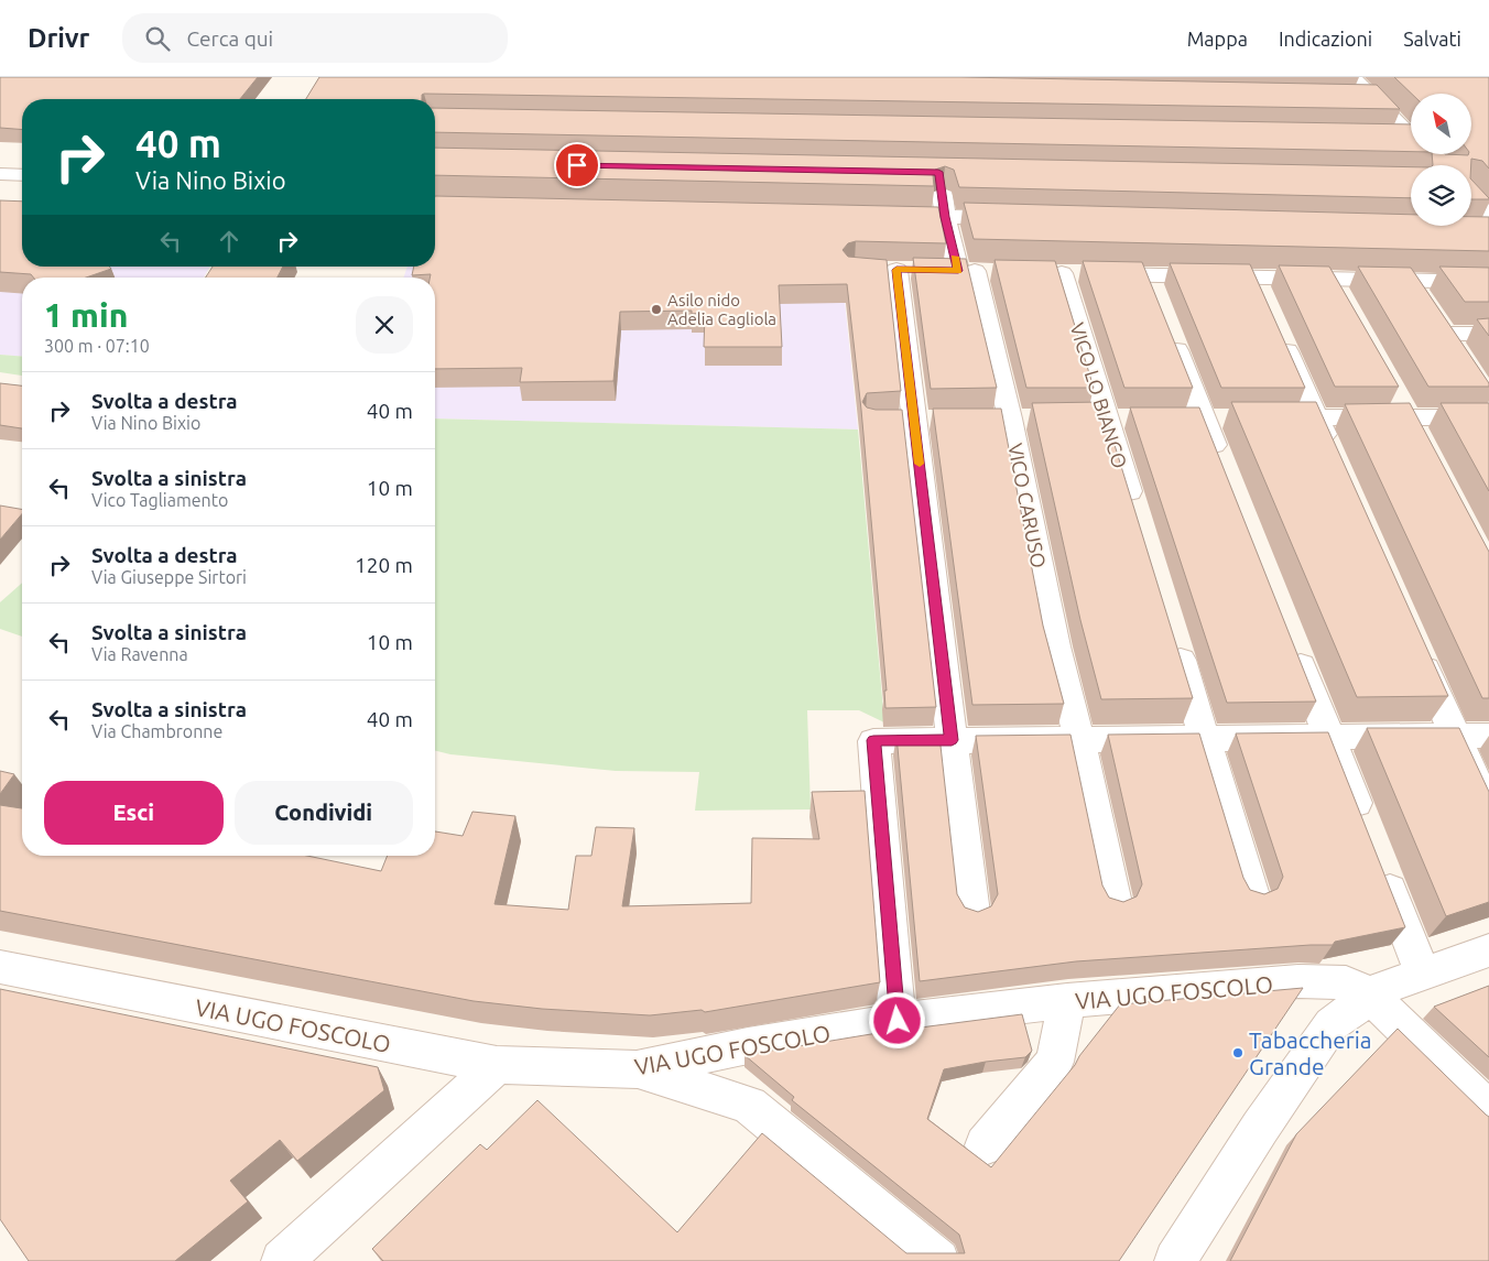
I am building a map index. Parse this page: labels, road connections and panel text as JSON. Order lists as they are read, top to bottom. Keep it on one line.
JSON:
{"streets":{"street":["VICO LO BIANCO","VICO CARUSO","VIA UGO FOSCOLO"]},"places":["Asilo nido Adelia Cagliola","Tabaccheria Grande"],"north":"top left","page":{"header":"Drivr","search":"Cerca qui","nav":["Mappa","Indicazioni","Salvati"],"turn":["40 m","Via Nino Bixio"],"heading":["1 min","300 m · 07:10"],"list":[{"name":"Svolta a destra","note":"Via Nino Bixio","value":"40 m"},{"name":"Svolta a sinistra","note":"Vico Tagliamento","value":"10 m"},{"name":"Svolta a destra","note":"Via Giuseppe Sirtori","value":"120 m"},{"name":"Svolta a sinistra","note":"Via Ravenna","value":"10 m"},{"name":"Svolta a sinistra","note":"Via Chambronne","value":"40 m"}],"buttons":["Esci","Condividi"]}}
